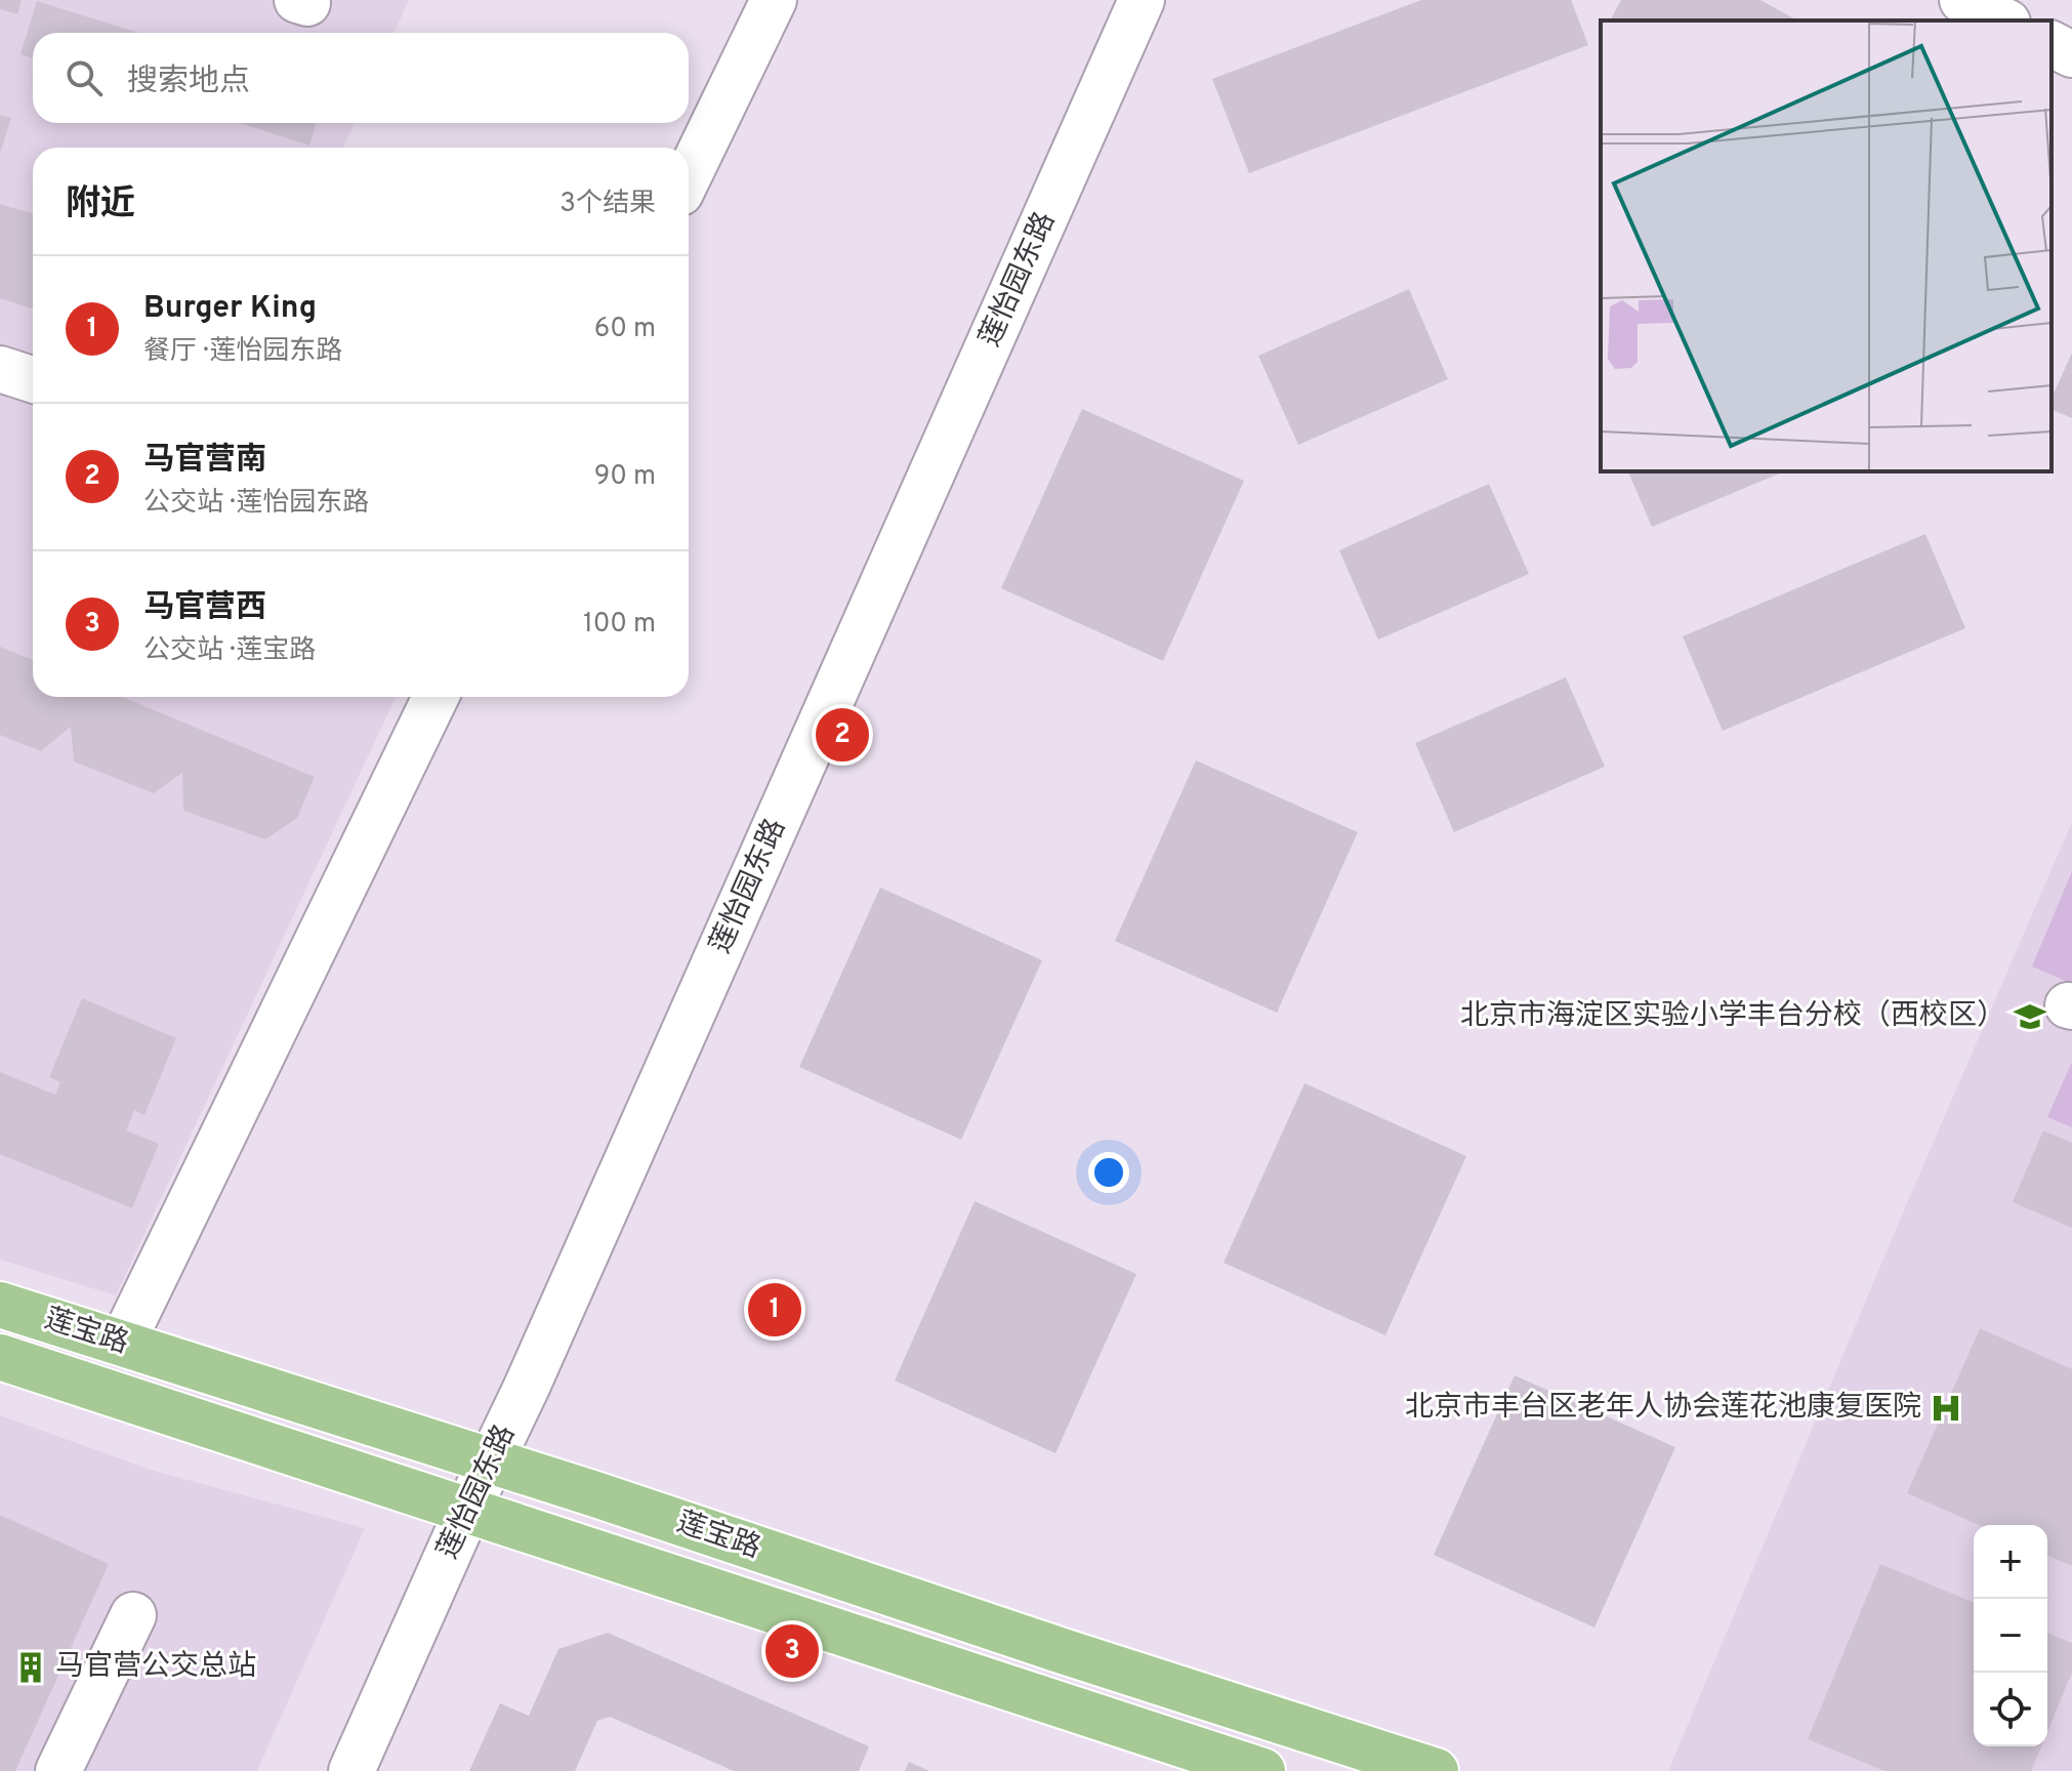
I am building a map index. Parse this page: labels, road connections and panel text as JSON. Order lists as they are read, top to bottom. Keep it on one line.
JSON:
{"streets":{"main road":["莲宝路"],"street":["莲怡园东路"]},"crossings":[["莲怡园东路","莲宝路"]],"places":{"school or university":["北京市海淀区实验小学丰台分校（西校区）"],"hospital":["北京市丰台区老年人协会莲花池康复医院"],"building":["马官营公交总站"]},"page":{"search":"搜索地点","heading":["附近","3个结果"],"list":[{"mark":"1","name":"Burger King","note":"餐厅 · 莲怡园东路","value":"60 m"},{"mark":"2","name":"马官营南","note":"公交站 · 莲怡园东路","value":"90 m"},{"mark":"3","name":"马官营西","note":"公交站 · 莲宝路","value":"100 m"}],"pins":["2","1","3"],"map_buttons":["+","−"]}}
